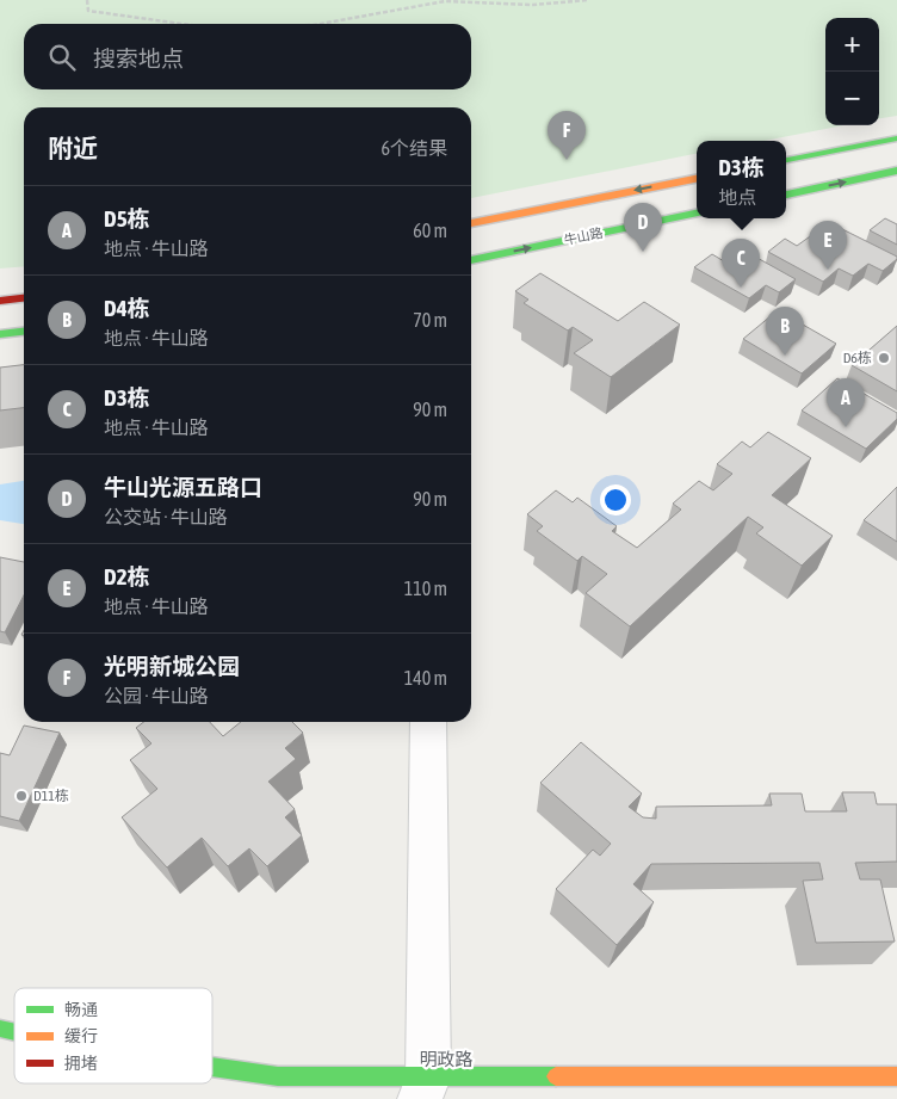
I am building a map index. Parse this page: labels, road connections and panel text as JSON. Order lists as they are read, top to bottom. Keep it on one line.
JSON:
{"streets":{"street":["牛山路","明政路"]},"places":["D6栋","D11栋"],"legend":["畅通","缓行","拥堵"],"page":{"map_buttons":["+","−"],"search":"搜索地点","heading":["附近","6个结果"],"pins":["F","D","E","C","B","A"],"popup":["D3栋","地点"],"list":[{"mark":"A","name":"D5栋","note":"地点 · 牛山路","value":"60 m"},{"mark":"B","name":"D4栋","note":"地点 · 牛山路","value":"70 m"},{"mark":"C","name":"D3栋","note":"地点 · 牛山路","value":"90 m"},{"mark":"D","name":"牛山光源五路口","note":"公交站 · 牛山路","value":"90 m"},{"mark":"E","name":"D2栋","note":"地点 · 牛山路","value":"110 m"},{"mark":"F","name":"光明新城公园","note":"公园 · 牛山路","value":"140 m"}]}}
